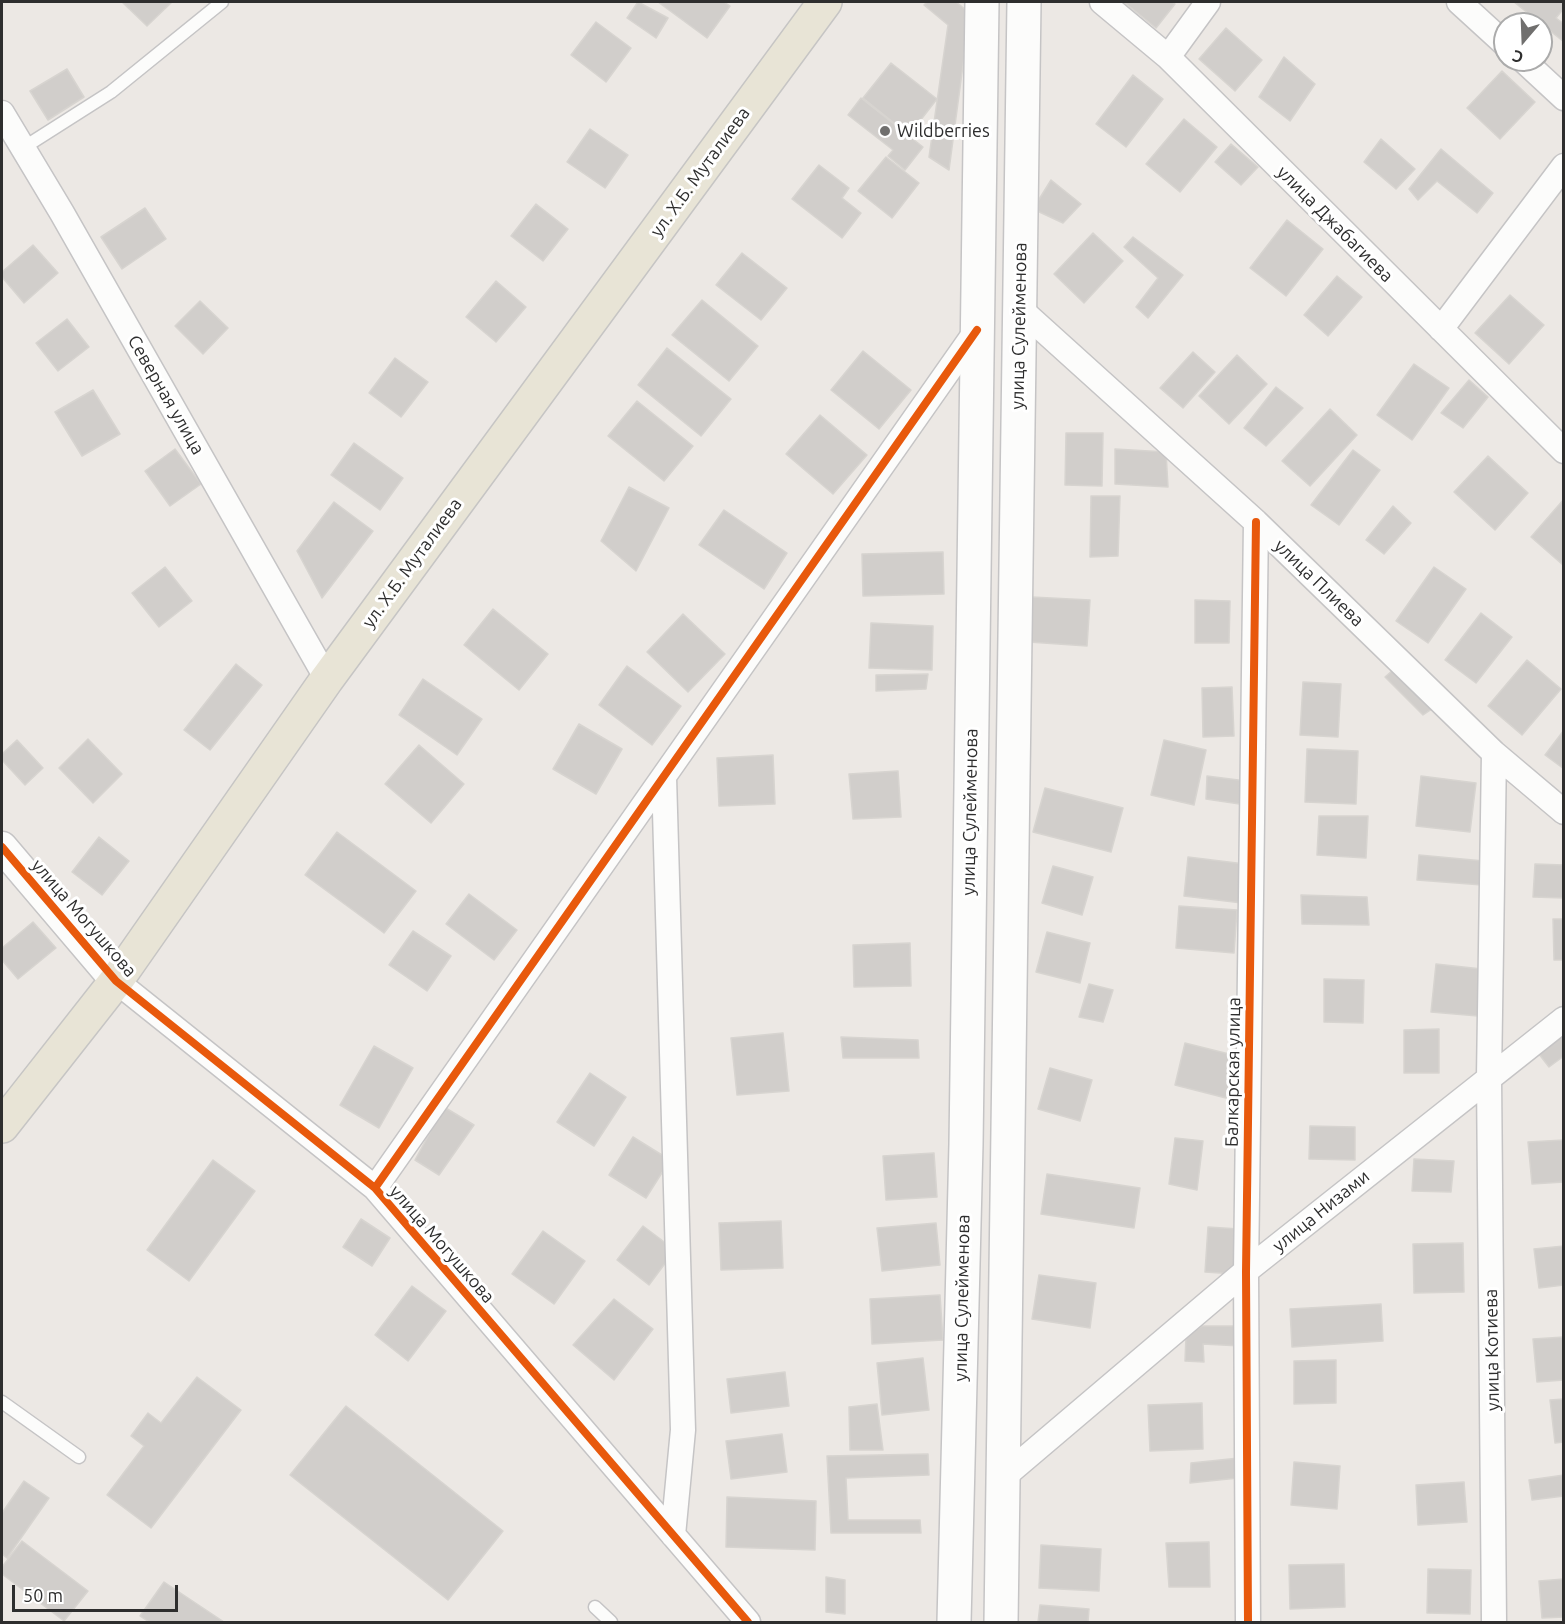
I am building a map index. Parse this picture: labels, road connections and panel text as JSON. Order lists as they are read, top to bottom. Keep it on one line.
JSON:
{"streets":{"main road":["ул. Х.Б. Муталиева","улица Сулейменова"],"street":["улица Джабагиева","Северная улица","улица Плиева","улица Могушкова","Балкарская улица","улица Низами","улица Котиева"]},"crossings":[["ул. Х.Б. Муталиева","Северная улица"],["ул. Х.Б. Муталиева","улица Могушкова"],["улица Сулейменова","улица Плиева"],["улица Сулейменова","улица Низами"],["улица Плиева","Балкарская улица"],["улица Плиева","улица Котиева"],["Балкарская улица","улица Низами"],["улица Низами","улица Котиева"]],"places":["Wildberries"],"scale_bar":"50 m","north":"bottom"}
